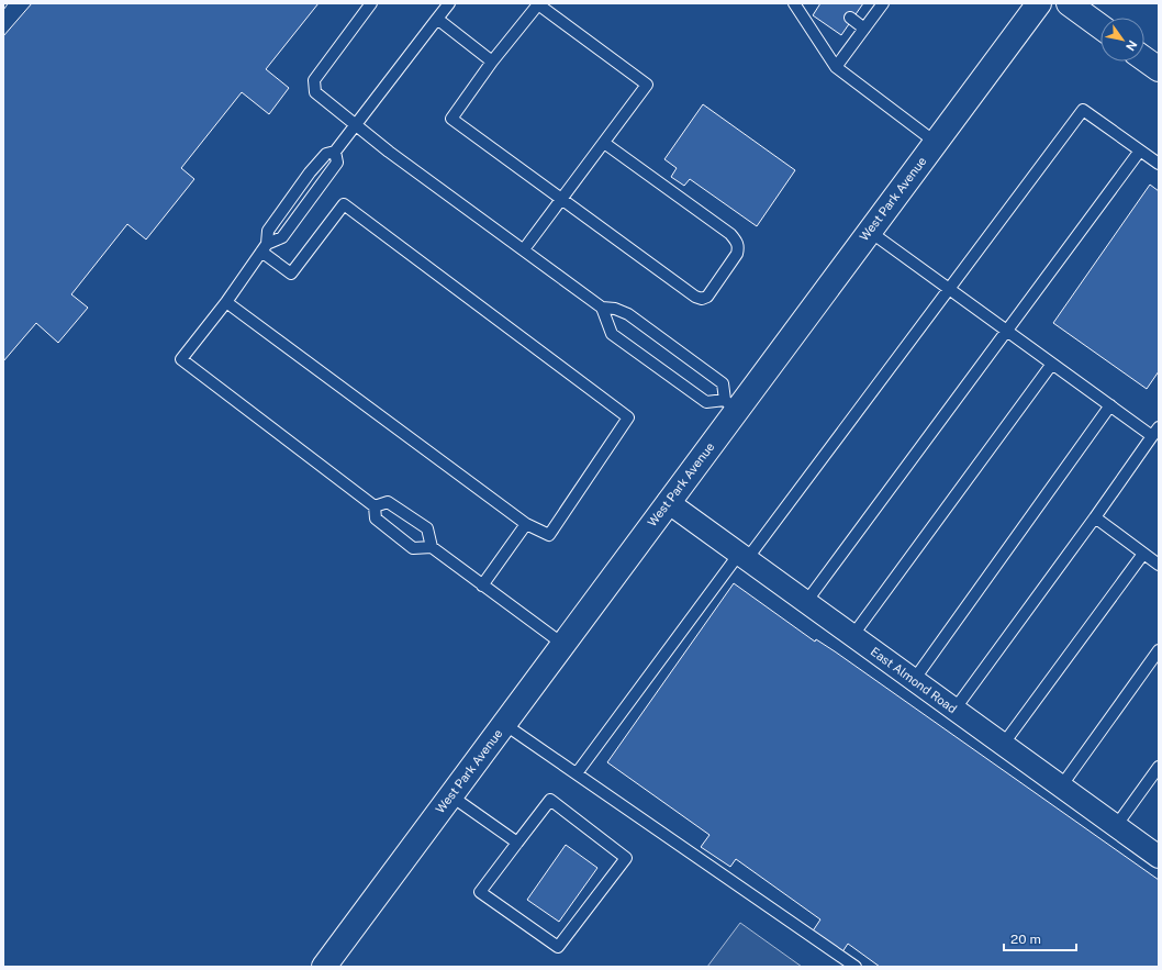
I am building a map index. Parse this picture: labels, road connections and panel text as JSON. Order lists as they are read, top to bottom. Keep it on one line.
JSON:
{"streets":{"main road":["West Park Avenue"],"street":["East Almond Road"]},"crossings":[["West Park Avenue","East Almond Road"]],"scale_bar":"20 m","north":"bottom right"}
